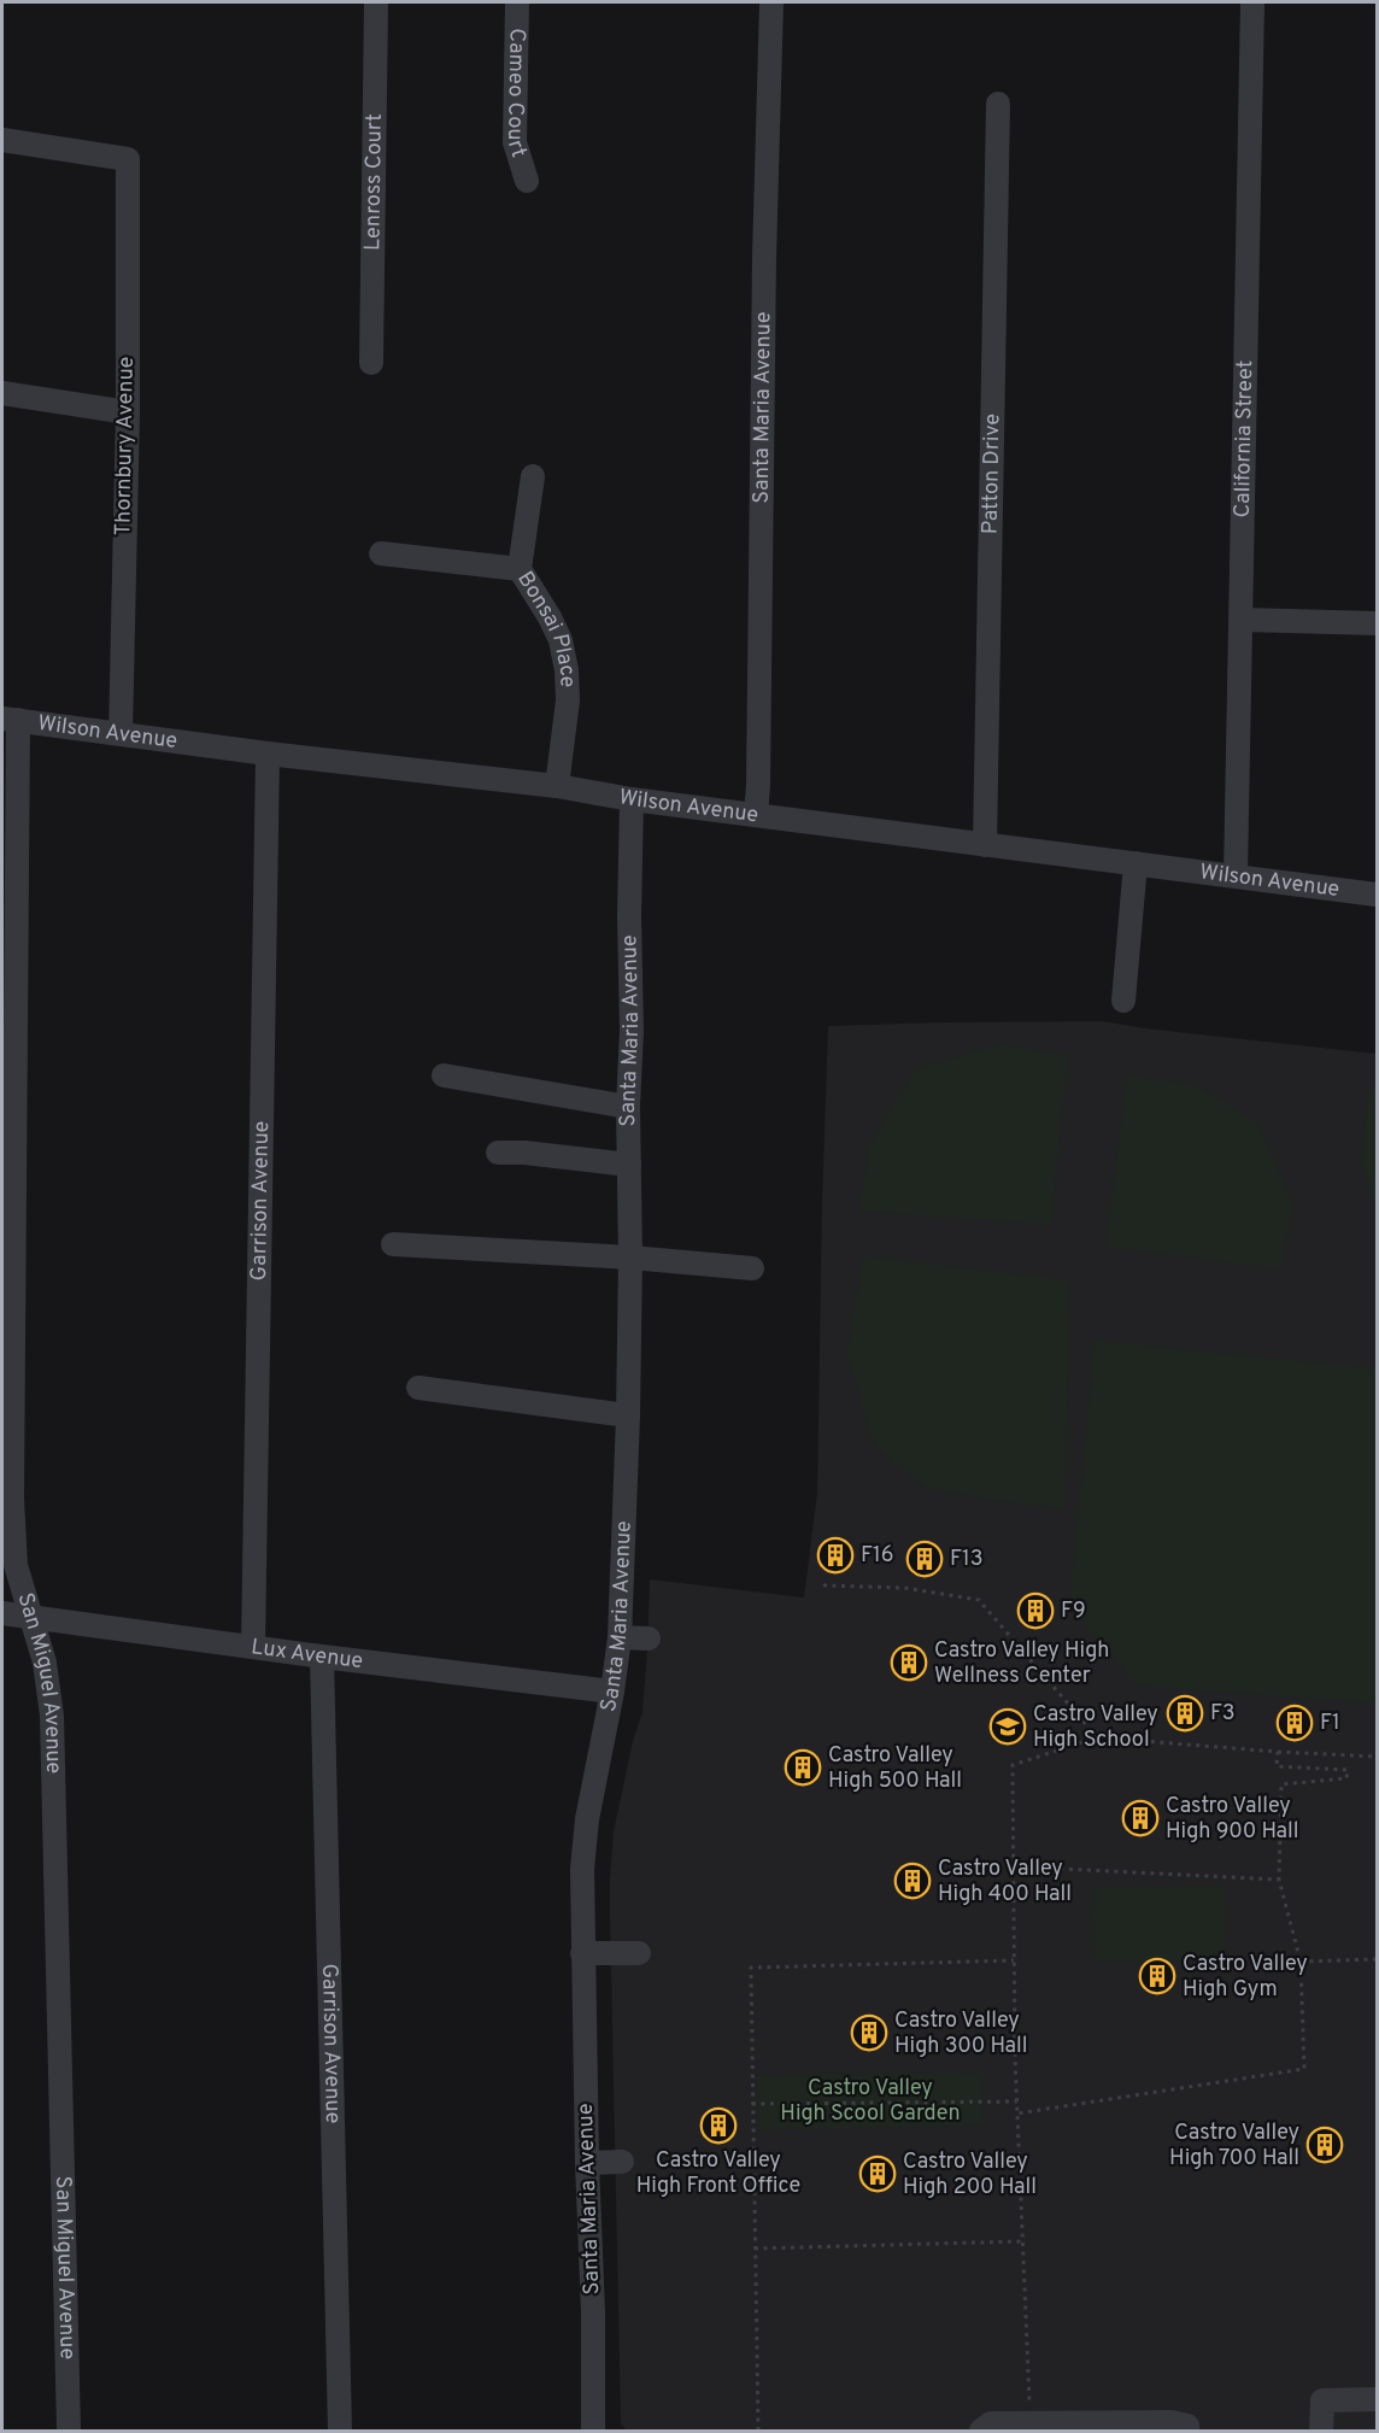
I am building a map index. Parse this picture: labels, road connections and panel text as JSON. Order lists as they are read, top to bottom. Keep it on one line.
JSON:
{"streets":{"street":["Cameo Court","Lenross Court","Santa Maria Avenue","California Street","Thornbury Avenue","Patton Drive","Bonsai Place","Wilson Avenue","Garrison Avenue","Lux Avenue","San Miguel Avenue"]},"crossings":[["Santa Maria Avenue","Wilson Avenue"],["Santa Maria Avenue","Lux Avenue"],["California Street","Wilson Avenue"],["Thornbury Avenue","Wilson Avenue"],["Patton Drive","Wilson Avenue"],["Bonsai Place","Wilson Avenue"],["Wilson Avenue","Garrison Avenue"],["Wilson Avenue","San Miguel Avenue"],["Garrison Avenue","Lux Avenue"],["Lux Avenue","San Miguel Avenue"]],"parks":["Castro Valley High Scool Garden"],"places":{"building":["F16","F13","F9","Castro Valley High Wellness Center","F3","F1","Castro Valley High 500 Hall","Castro Valley High 900 Hall","Castro Valley High 400 Hall","Castro Valley High Gym","Castro Valley High 300 Hall","Castro Valley High Front Office","Castro Valley High 700 Hall","Castro Valley High 200 Hall"],"school or university":["Castro Valley High School"]}}
